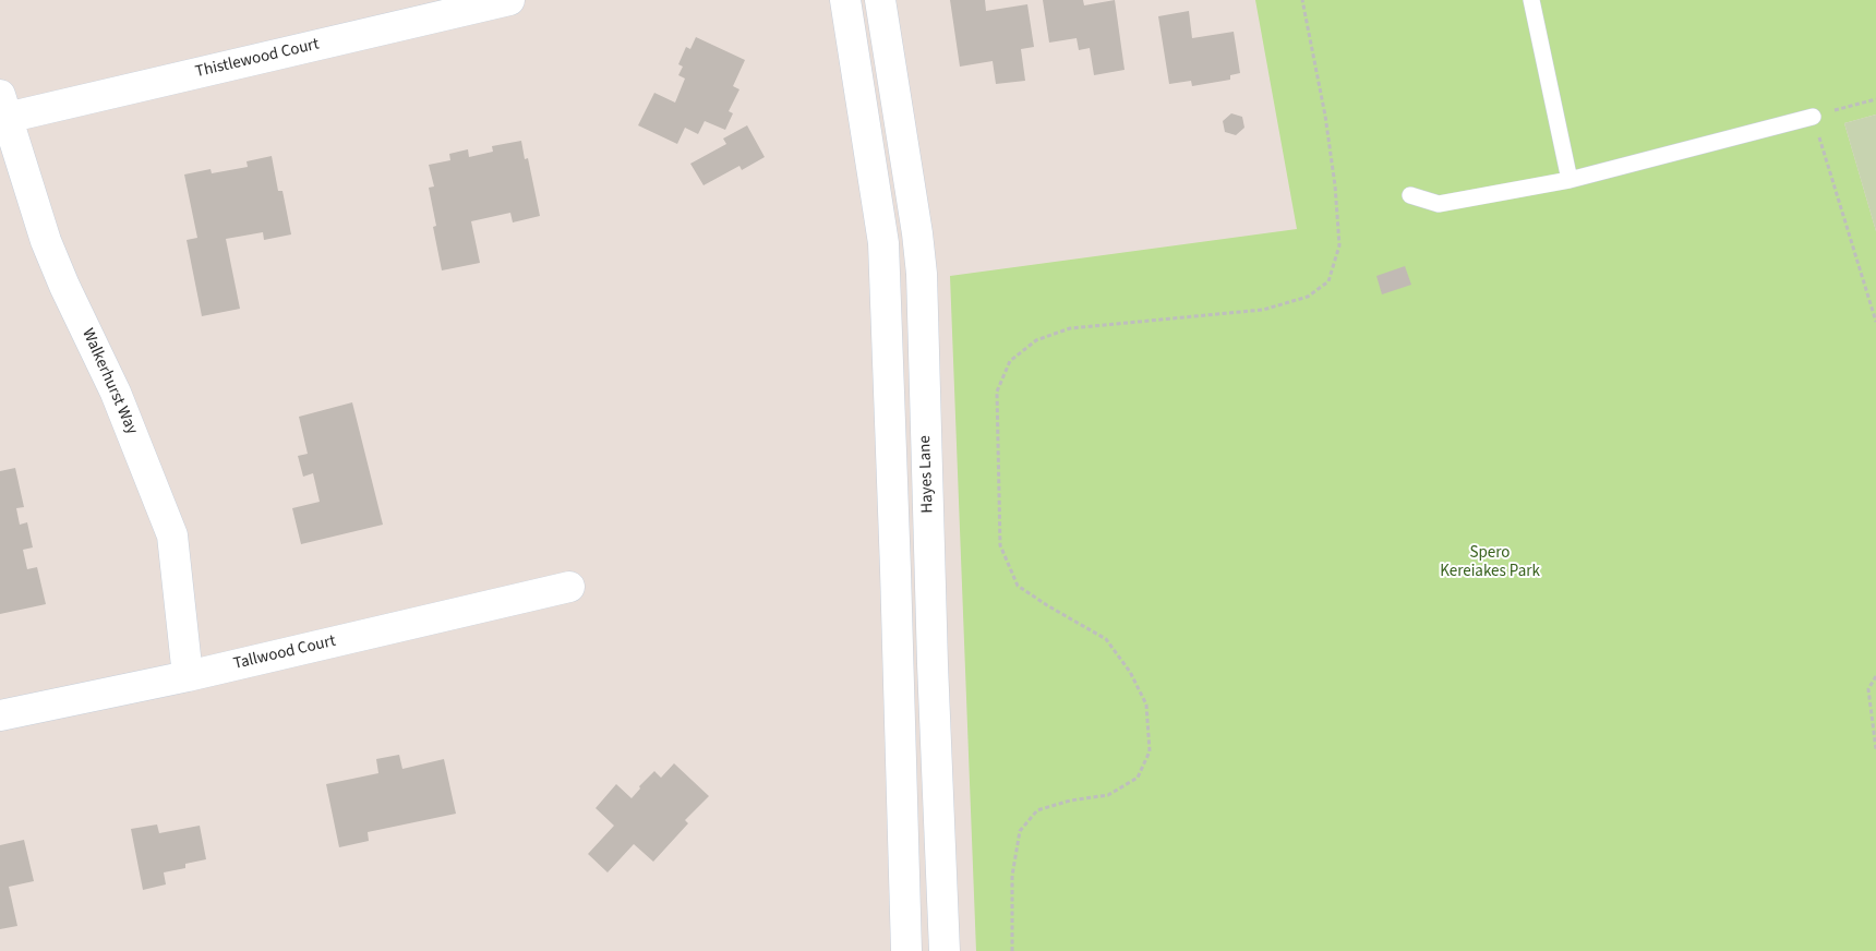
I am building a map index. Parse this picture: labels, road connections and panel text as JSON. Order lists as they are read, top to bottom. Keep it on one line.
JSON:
{"streets":{"street":["Thistlewood Court","Walkerhurst Way","Hayes Lane","Tallwood Court"]},"crossings":[["Thistlewood Court","Walkerhurst Way"],["Walkerhurst Way","Tallwood Court"]],"parks":["Spero Kereiakes Park"]}
